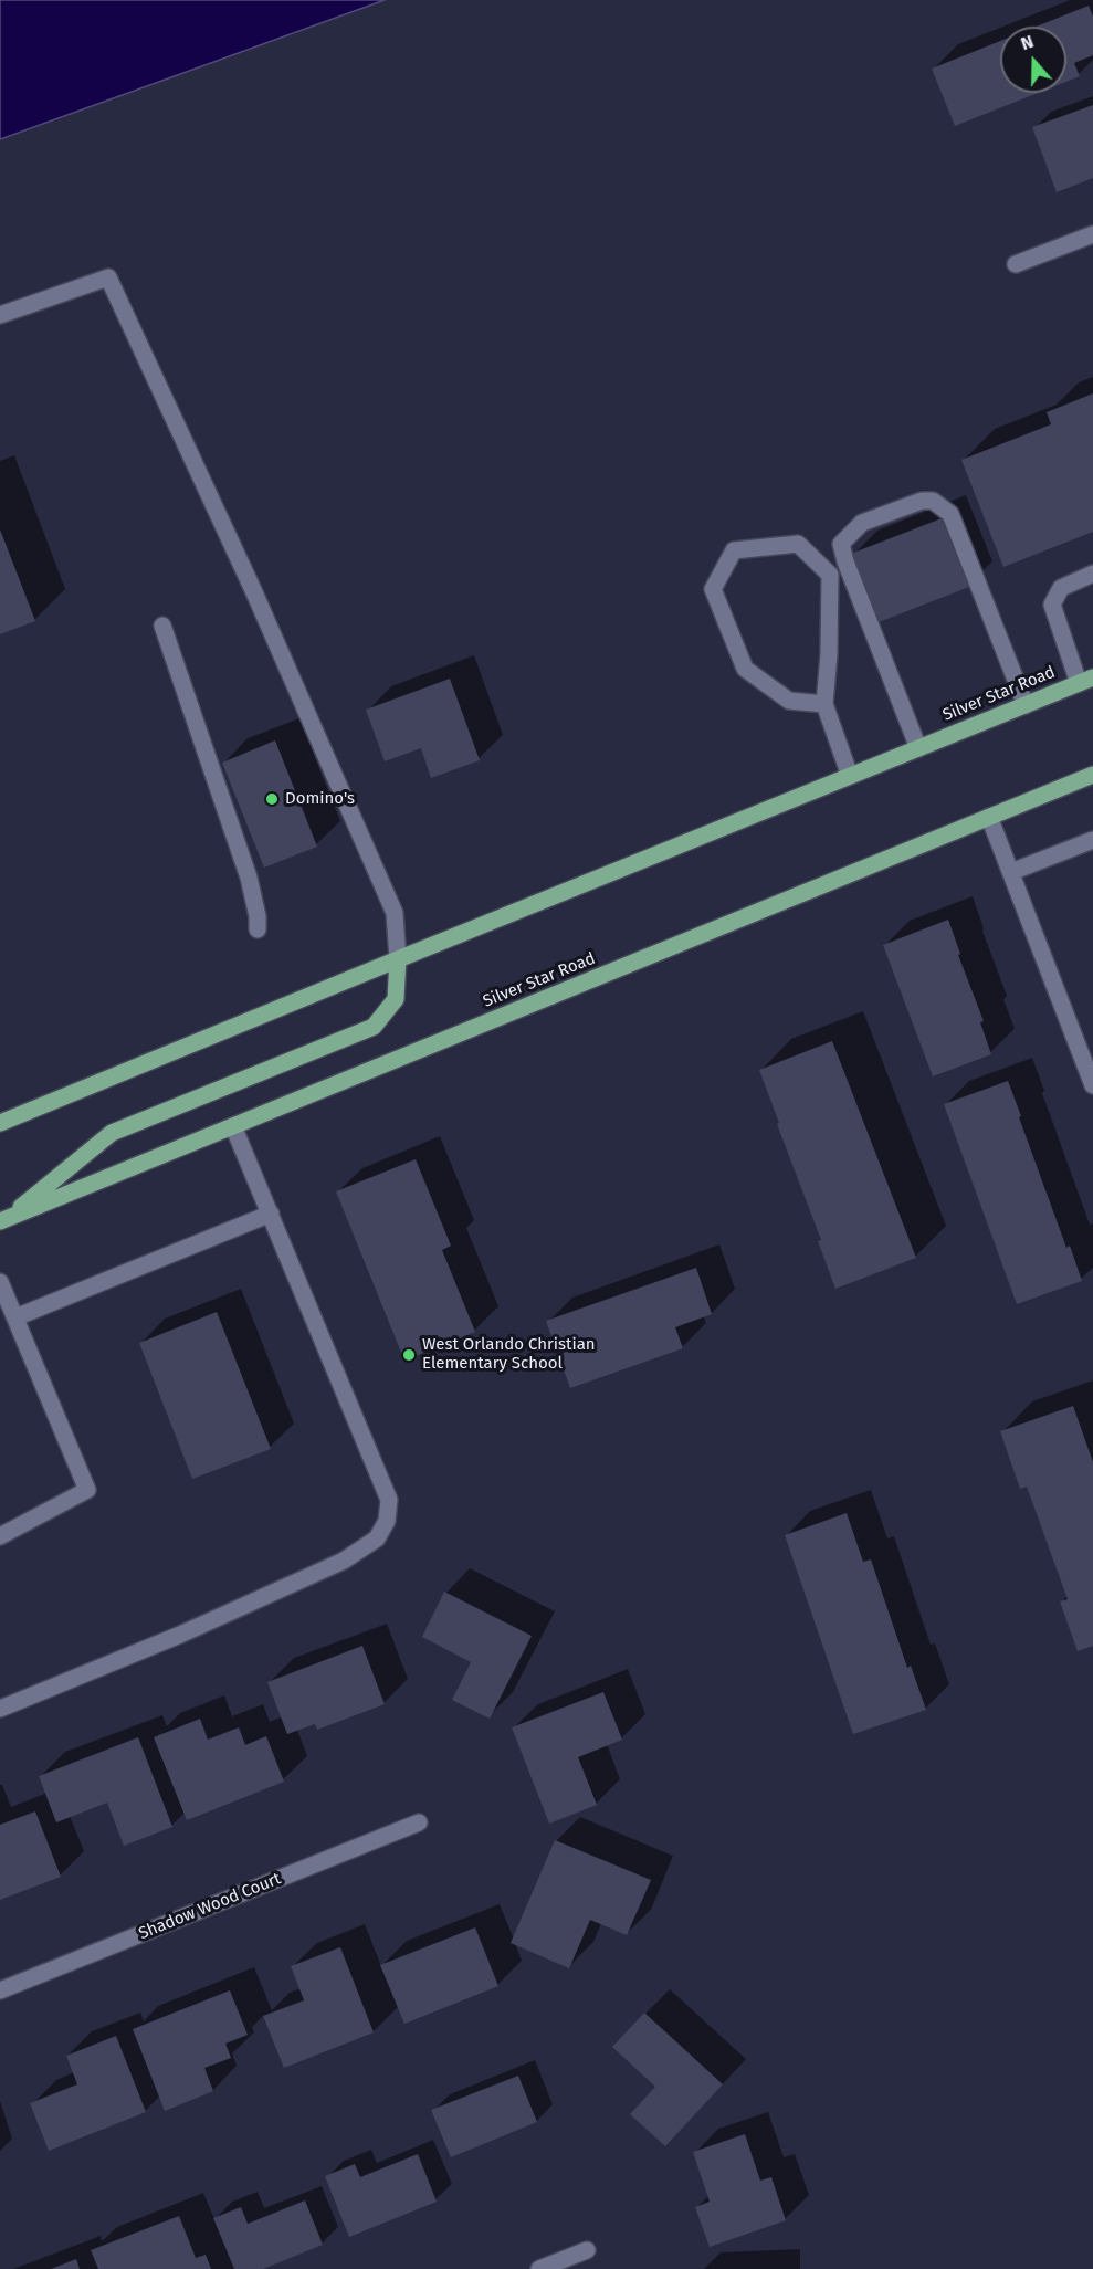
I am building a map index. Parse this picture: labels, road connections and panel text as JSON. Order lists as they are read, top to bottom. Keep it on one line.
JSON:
{"streets":{"main road":["Silver Star Road"],"street":["Shadow Wood Court"]},"places":["Domino's","West Orlando Christian Elementary School"],"north":"top"}
